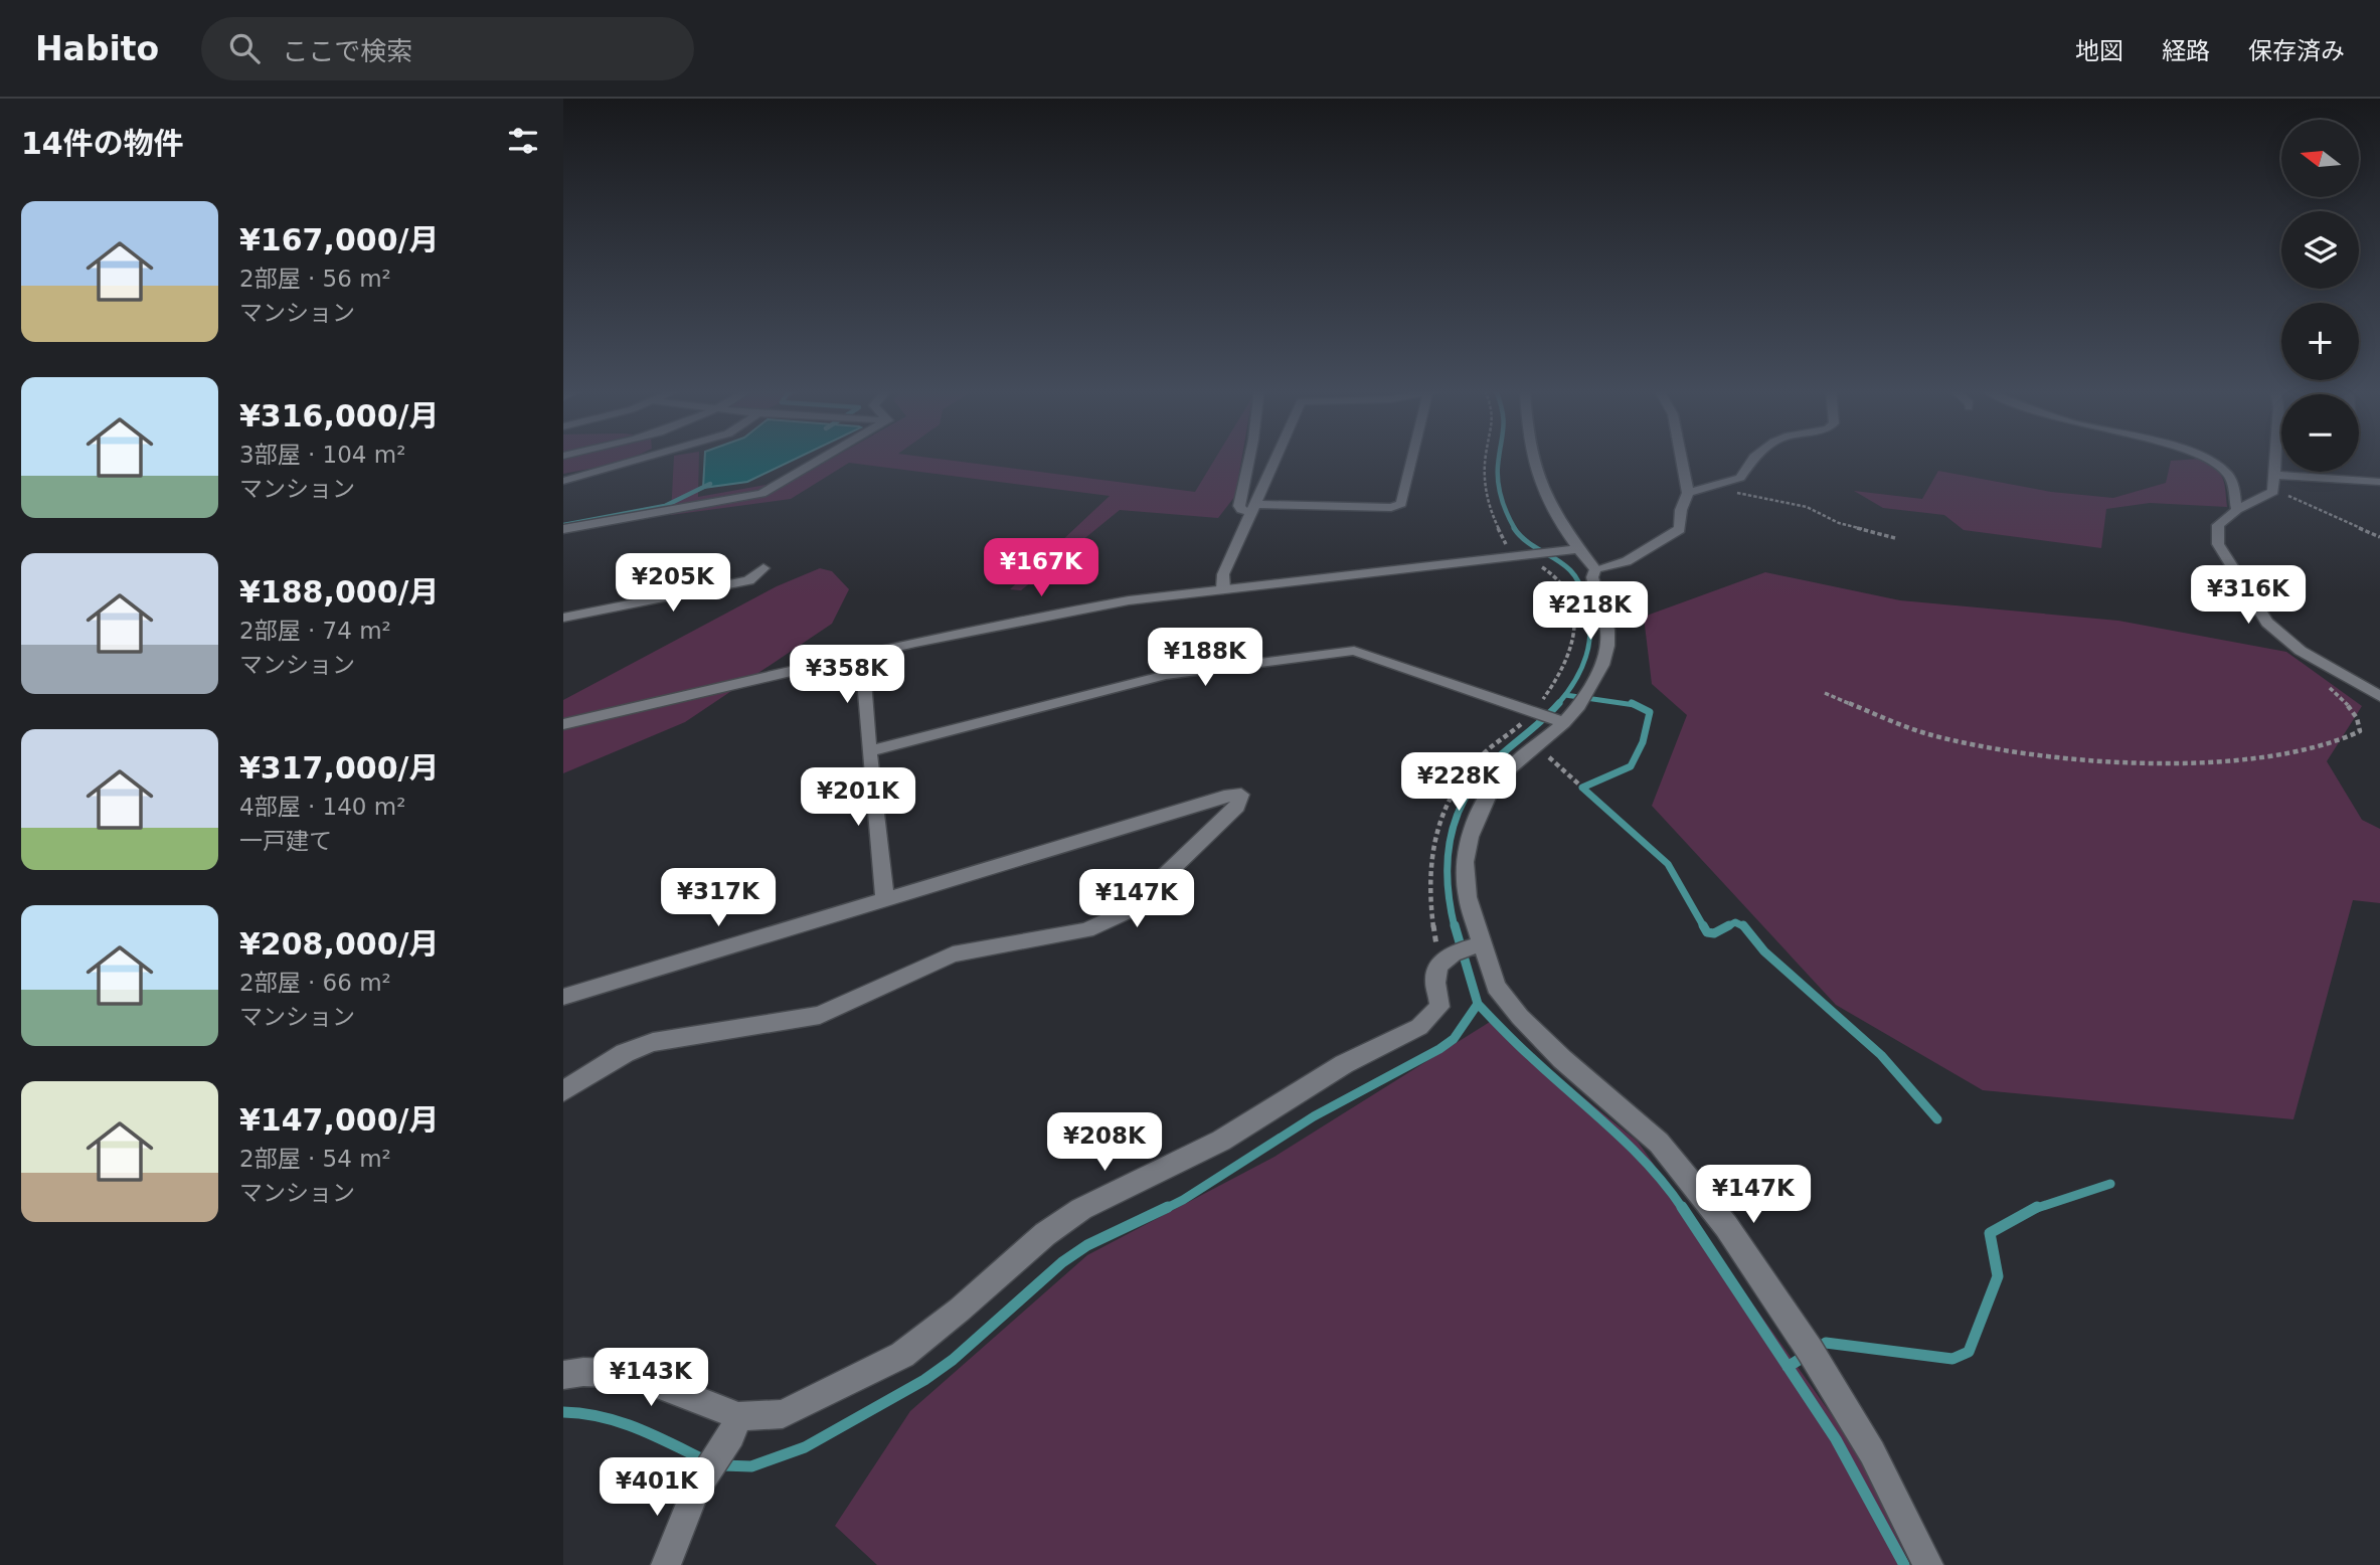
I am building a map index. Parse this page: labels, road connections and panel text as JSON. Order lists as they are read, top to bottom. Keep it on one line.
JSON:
{"north":"left","page":{"header":"Habito","search":"ここで検索","nav":["地図","経路","保存済み"],"heading":"14件の物件","map_buttons":["+","−"],"list":[{"name":"¥167,000/月","note":"2部屋 · 56 m² · マンション"},{"name":"¥316,000/月","note":"3部屋 · 104 m² · マンション"},{"name":"¥188,000/月","note":"2部屋 · 74 m² · マンション"},{"name":"¥317,000/月","note":"4部屋 · 140 m² · 一戸建て"},{"name":"¥208,000/月","note":"2部屋 · 66 m² · マンション"},{"name":"¥147,000/月","note":"2部屋 · 54 m² · マンション"}],"price":["¥167K","¥205K","¥316K","¥218K","¥188K","¥358K","¥228K","¥201K","¥317K","¥147K","¥208K","¥147K","¥143K","¥401K"]}}
